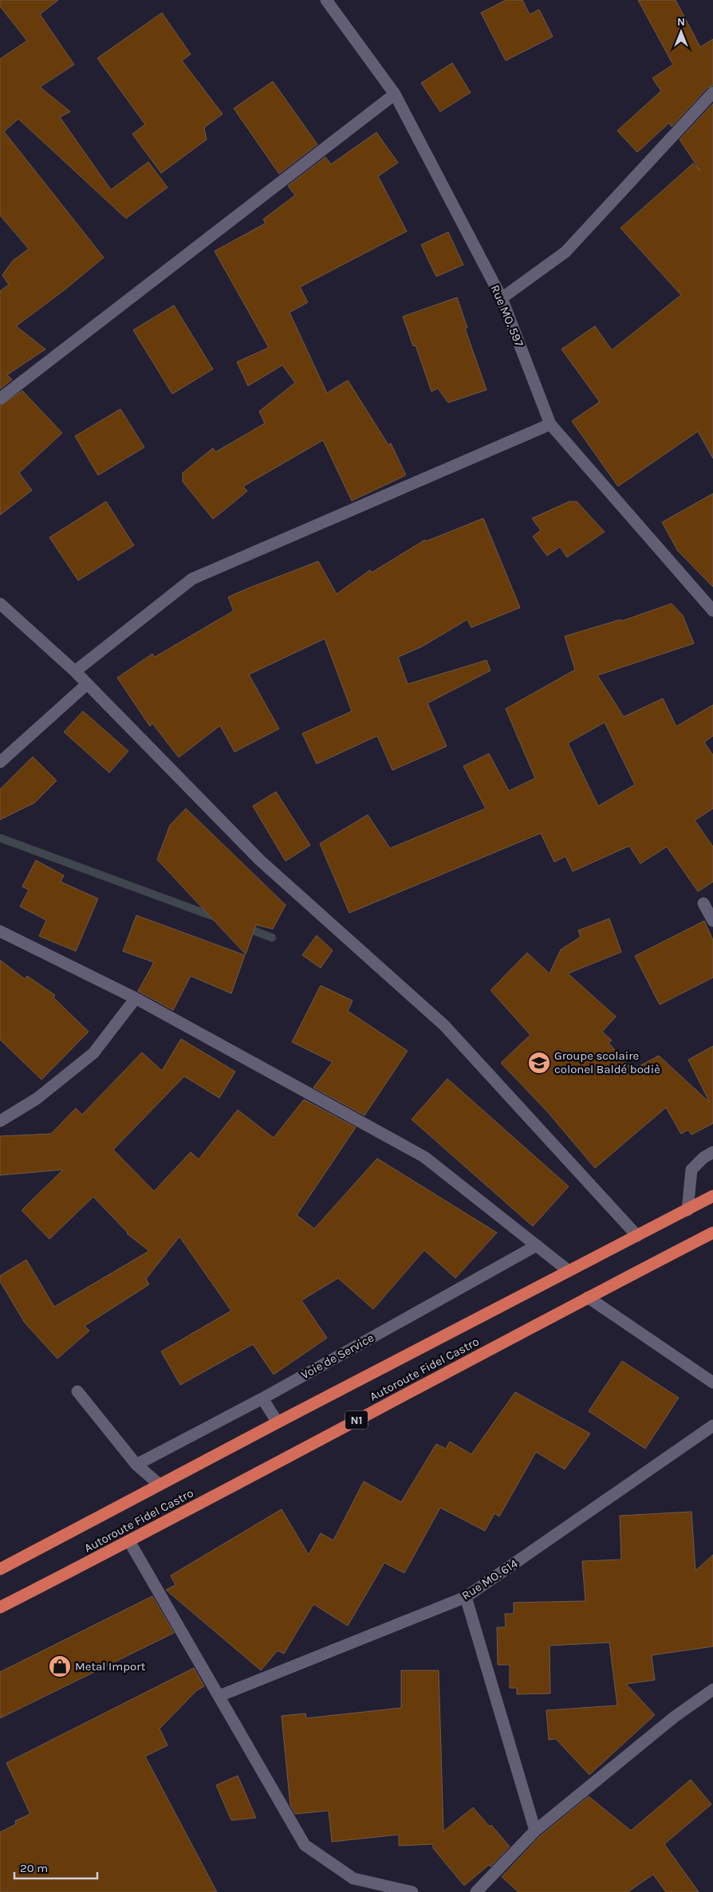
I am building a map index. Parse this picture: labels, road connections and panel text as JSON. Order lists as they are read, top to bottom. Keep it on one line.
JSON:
{"streets":{"highway":["Autoroute Fidel Castro","N1"],"street":["Rue MO. 597","Voie de Service","Rue MO. 614"]},"places":{"school or university":["Groupe scolaire colonel Baldé bodiè"],"shop":["Metal Import"]},"scale_bar":"20 m","north":"top"}
